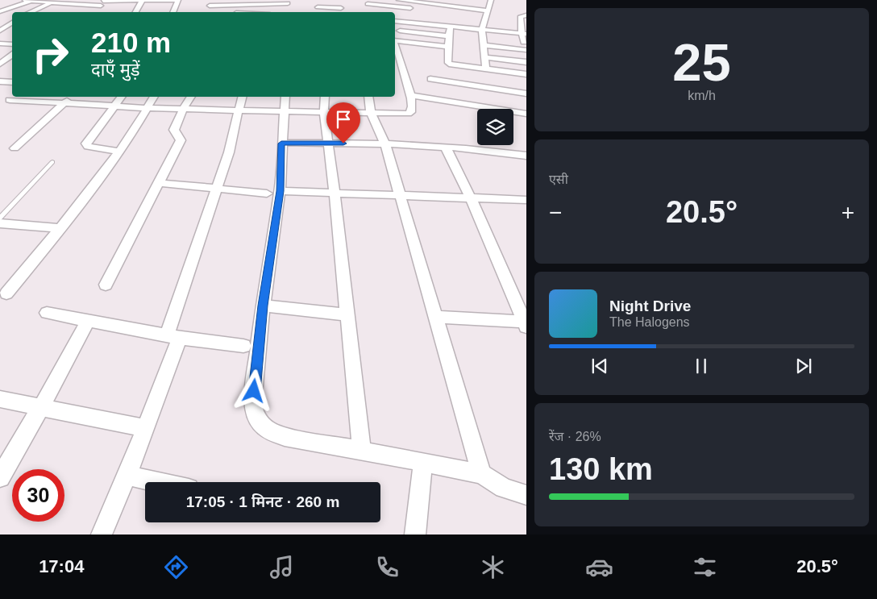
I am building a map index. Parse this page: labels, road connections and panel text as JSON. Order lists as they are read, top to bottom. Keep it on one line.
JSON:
{"page":{"tile":[["25","km/h"],"एसी",["रेंज · 26%","130 km"]],"turn":["210 m","दाएँ मुड़ें"],"heat":["−","20.5°","+"],"song":["Night Drive","The Halogens"],"limit":"30","trip":"17:05 · 1 मिनट · 260 m","tabs":["17:04","20.5°"]}}
